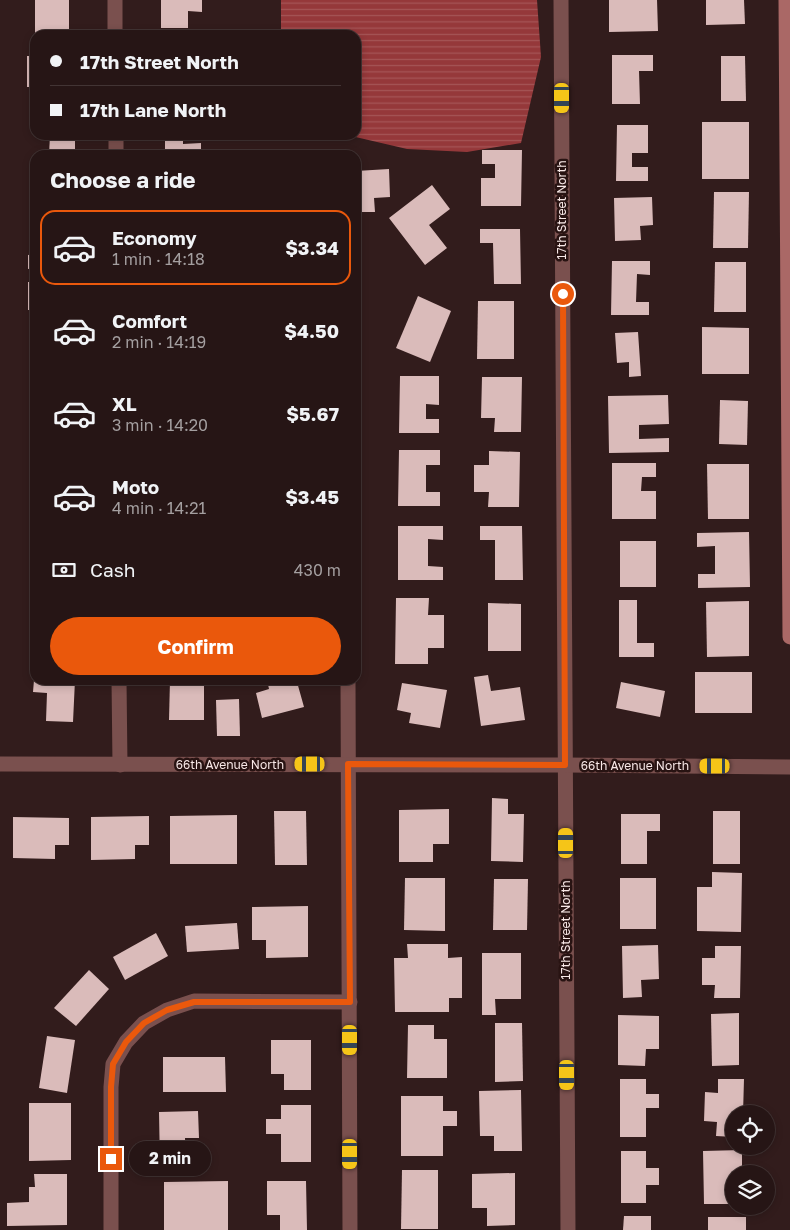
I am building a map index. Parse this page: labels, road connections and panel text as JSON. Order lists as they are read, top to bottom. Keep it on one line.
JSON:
{"streets":{"street":["17th Street North","66th Avenue North"]},"crossings":[["17th Street North","66th Avenue North"]],"page":{"banner":["17th Street North","17th Lane North"],"heading":"Choose a ride","list":[{"name":"Economy","note":"1 min · 14:18","value":"$3.34"},{"name":"Comfort","note":"2 min · 14:19","value":"$4.50"},{"name":"XL","note":"3 min · 14:20","value":"$5.67"},{"name":"Moto","note":"4 min · 14:21","value":"$3.45"}],"pay":["Cash","430 m"],"buttons":"Confirm","bubble":"2 min"}}
